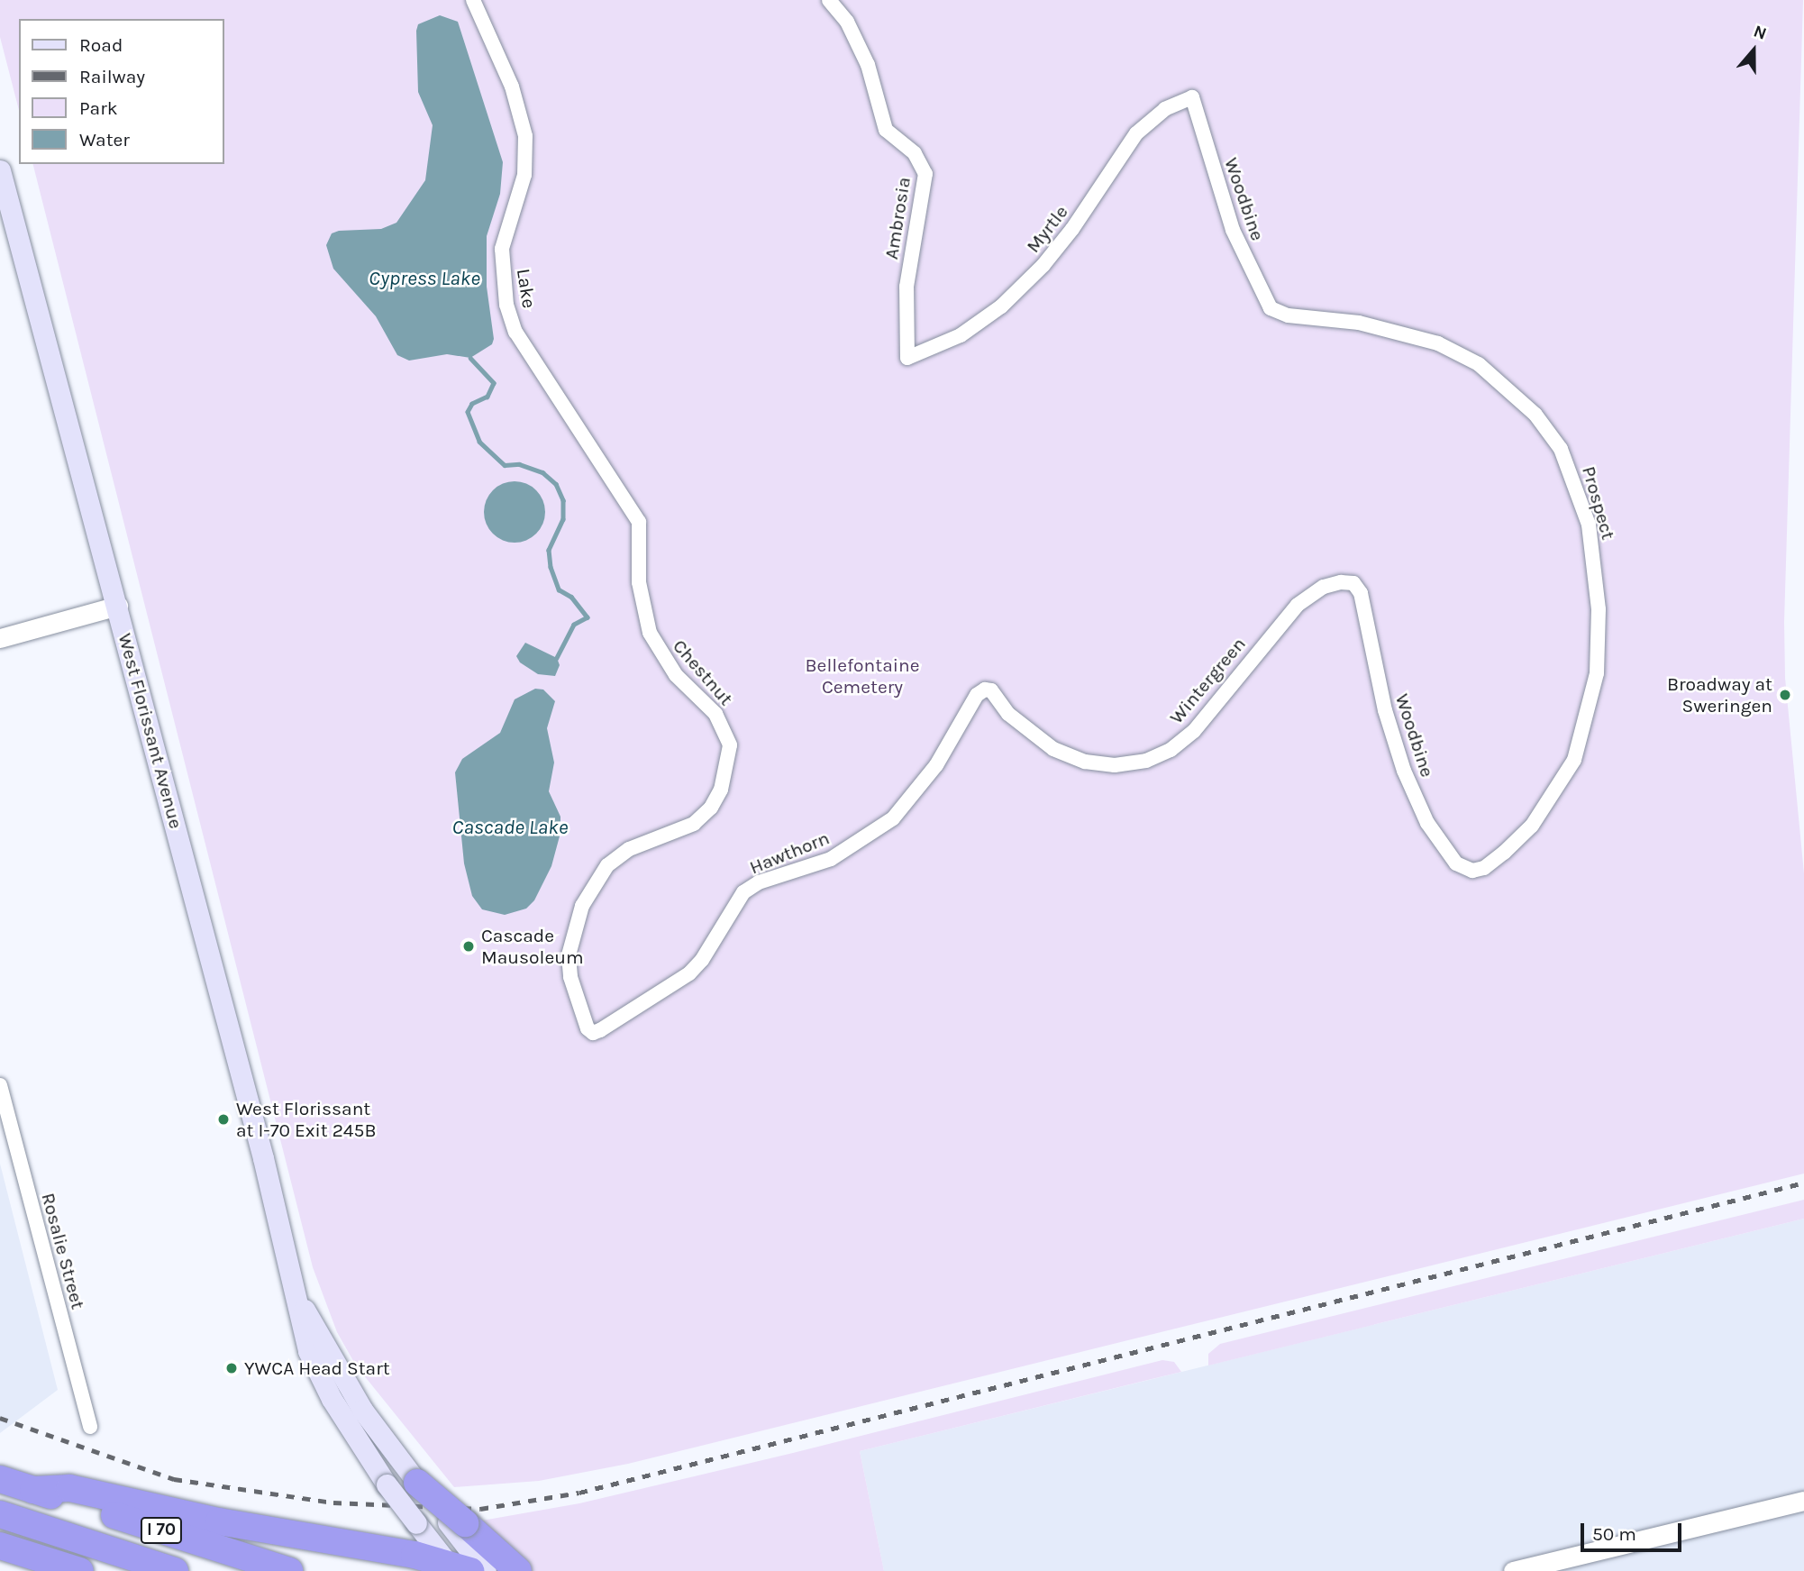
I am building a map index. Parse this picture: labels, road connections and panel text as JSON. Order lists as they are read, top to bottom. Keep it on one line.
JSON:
{"streets":{"highway":["I 70"],"main road":["West Florissant Avenue"],"street":["Woodbine","Ambrosia","Myrtle","Lake","Prospect","Chestnut","Wintergreen","Hawthorn","Rosalie Street"]},"crossings":[["Woodbine","Myrtle"],["Woodbine","Prospect"],["Woodbine","Wintergreen"],["Ambrosia","Myrtle"],["Lake","Chestnut"],["Chestnut","Hawthorn"],["Wintergreen","Hawthorn"]],"water":["Cypress Lake","Cascade Lake"],"parks":["Bellefontaine Cemetery"],"places":["Broadway at Sweringen","Cascade Mausoleum","West Florissant at I-70 Exit 245B","YWCA Head Start"],"legend":["Road","Railway","Park","Water"],"scale_bar":"50 m","north":"top"}
